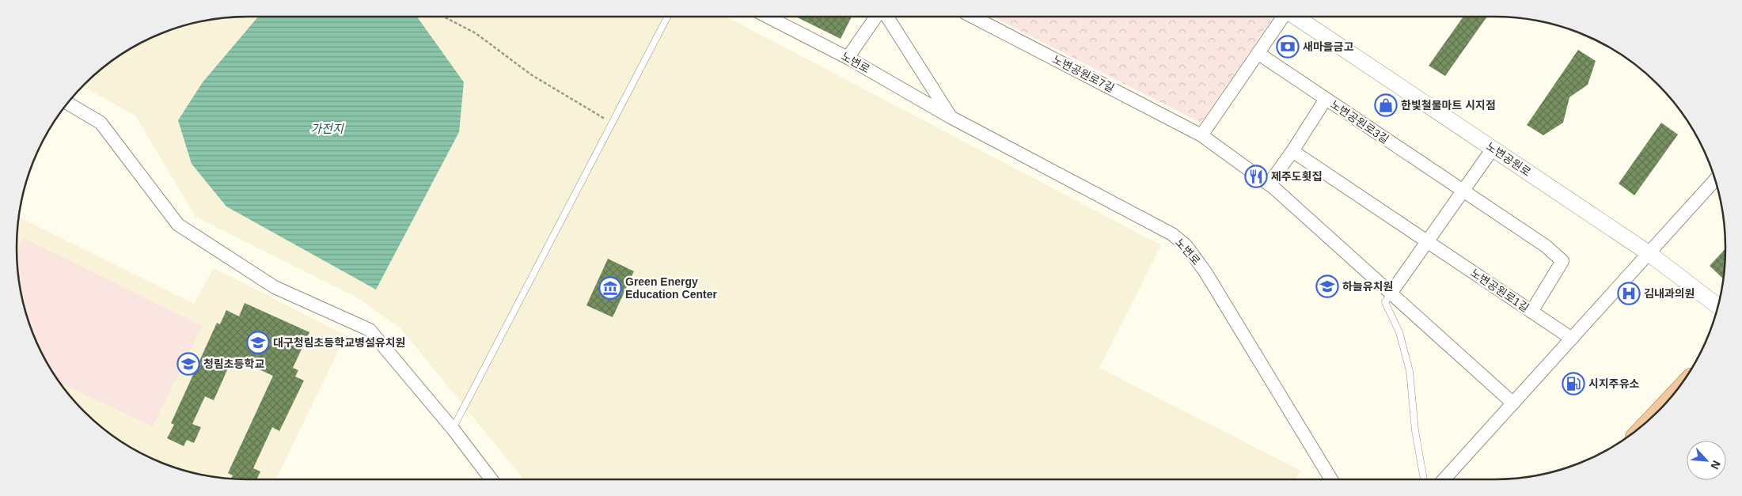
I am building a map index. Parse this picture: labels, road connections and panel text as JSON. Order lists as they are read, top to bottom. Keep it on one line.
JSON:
{"streets":{"street":["노변로","노변공원로7길","노변공원로3길","노변공원로","노변공원로1길"]},"crossings":[["노변공원로3길","노변공원로1길"]],"water":["가전지"],"places":{"bank":["새마을금고"],"shop":["한빛철물마트 시지점"],"restaurant":["제주도횟집"],"school or university":["하늘유치원","대구청림초등학교병설유치원","청림초등학교"],"museum":["Green Energy Education Center"],"hospital":["김내과의원"],"fuel station":["시지주유소"]},"north":"bottom right"}
